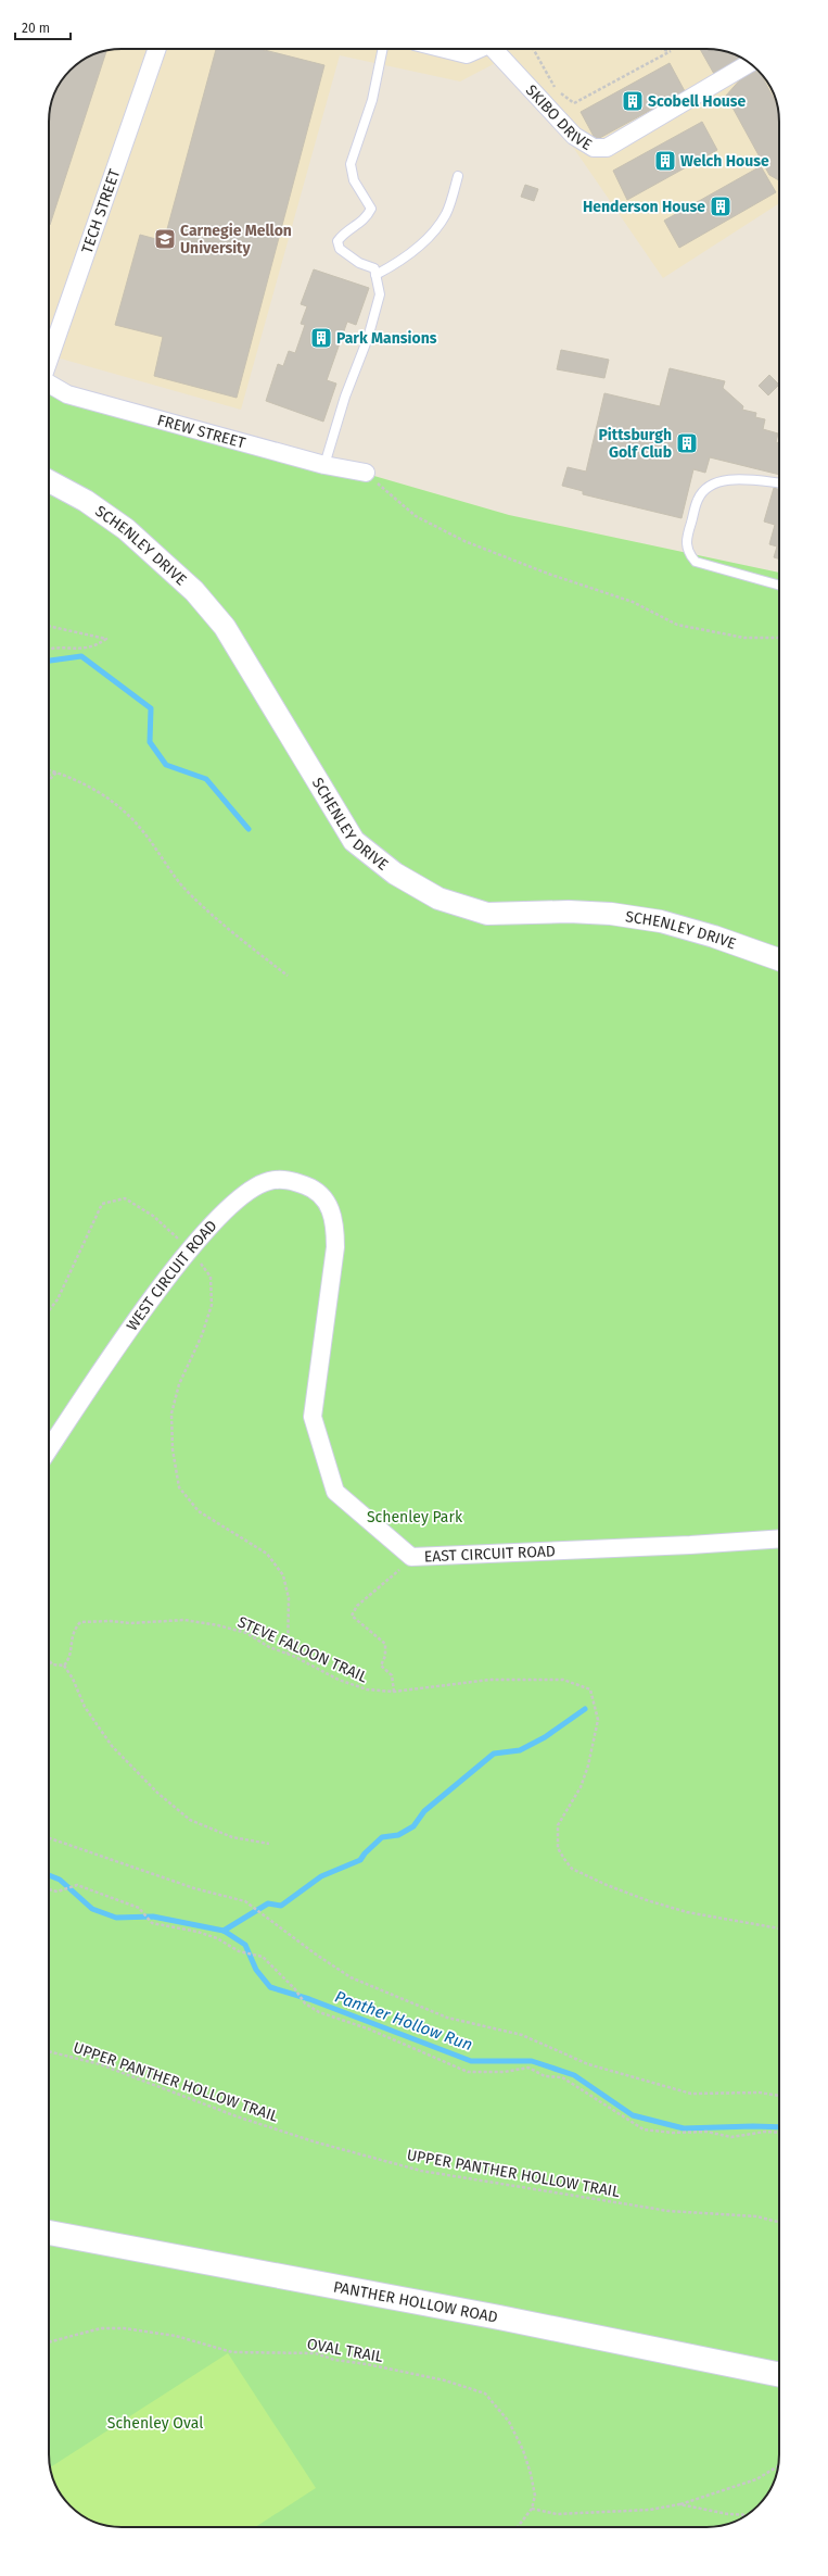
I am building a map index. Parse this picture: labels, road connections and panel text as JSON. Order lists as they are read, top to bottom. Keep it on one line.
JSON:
{"streets":{"main road":["PANTHER HOLLOW ROAD"],"street":["SKIBO DRIVE","TECH STREET","FREW STREET","SCHENLEY DRIVE","WEST CIRCUIT ROAD","EAST CIRCUIT ROAD"],"path":["STEVE FALOON TRAIL","UPPER PANTHER HOLLOW TRAIL","OVAL TRAIL"]},"crossings":[["WEST CIRCUIT ROAD","EAST CIRCUIT ROAD"]],"water":["Panther Hollow Run"],"parks":["Schenley Park","Schenley Oval"],"places":{"building":["Scobell House","Welch House","Henderson House","Park Mansions","Pittsburgh Golf Club"],"school or university":["Carnegie Mellon University"]},"scale_bar":"20 m"}
